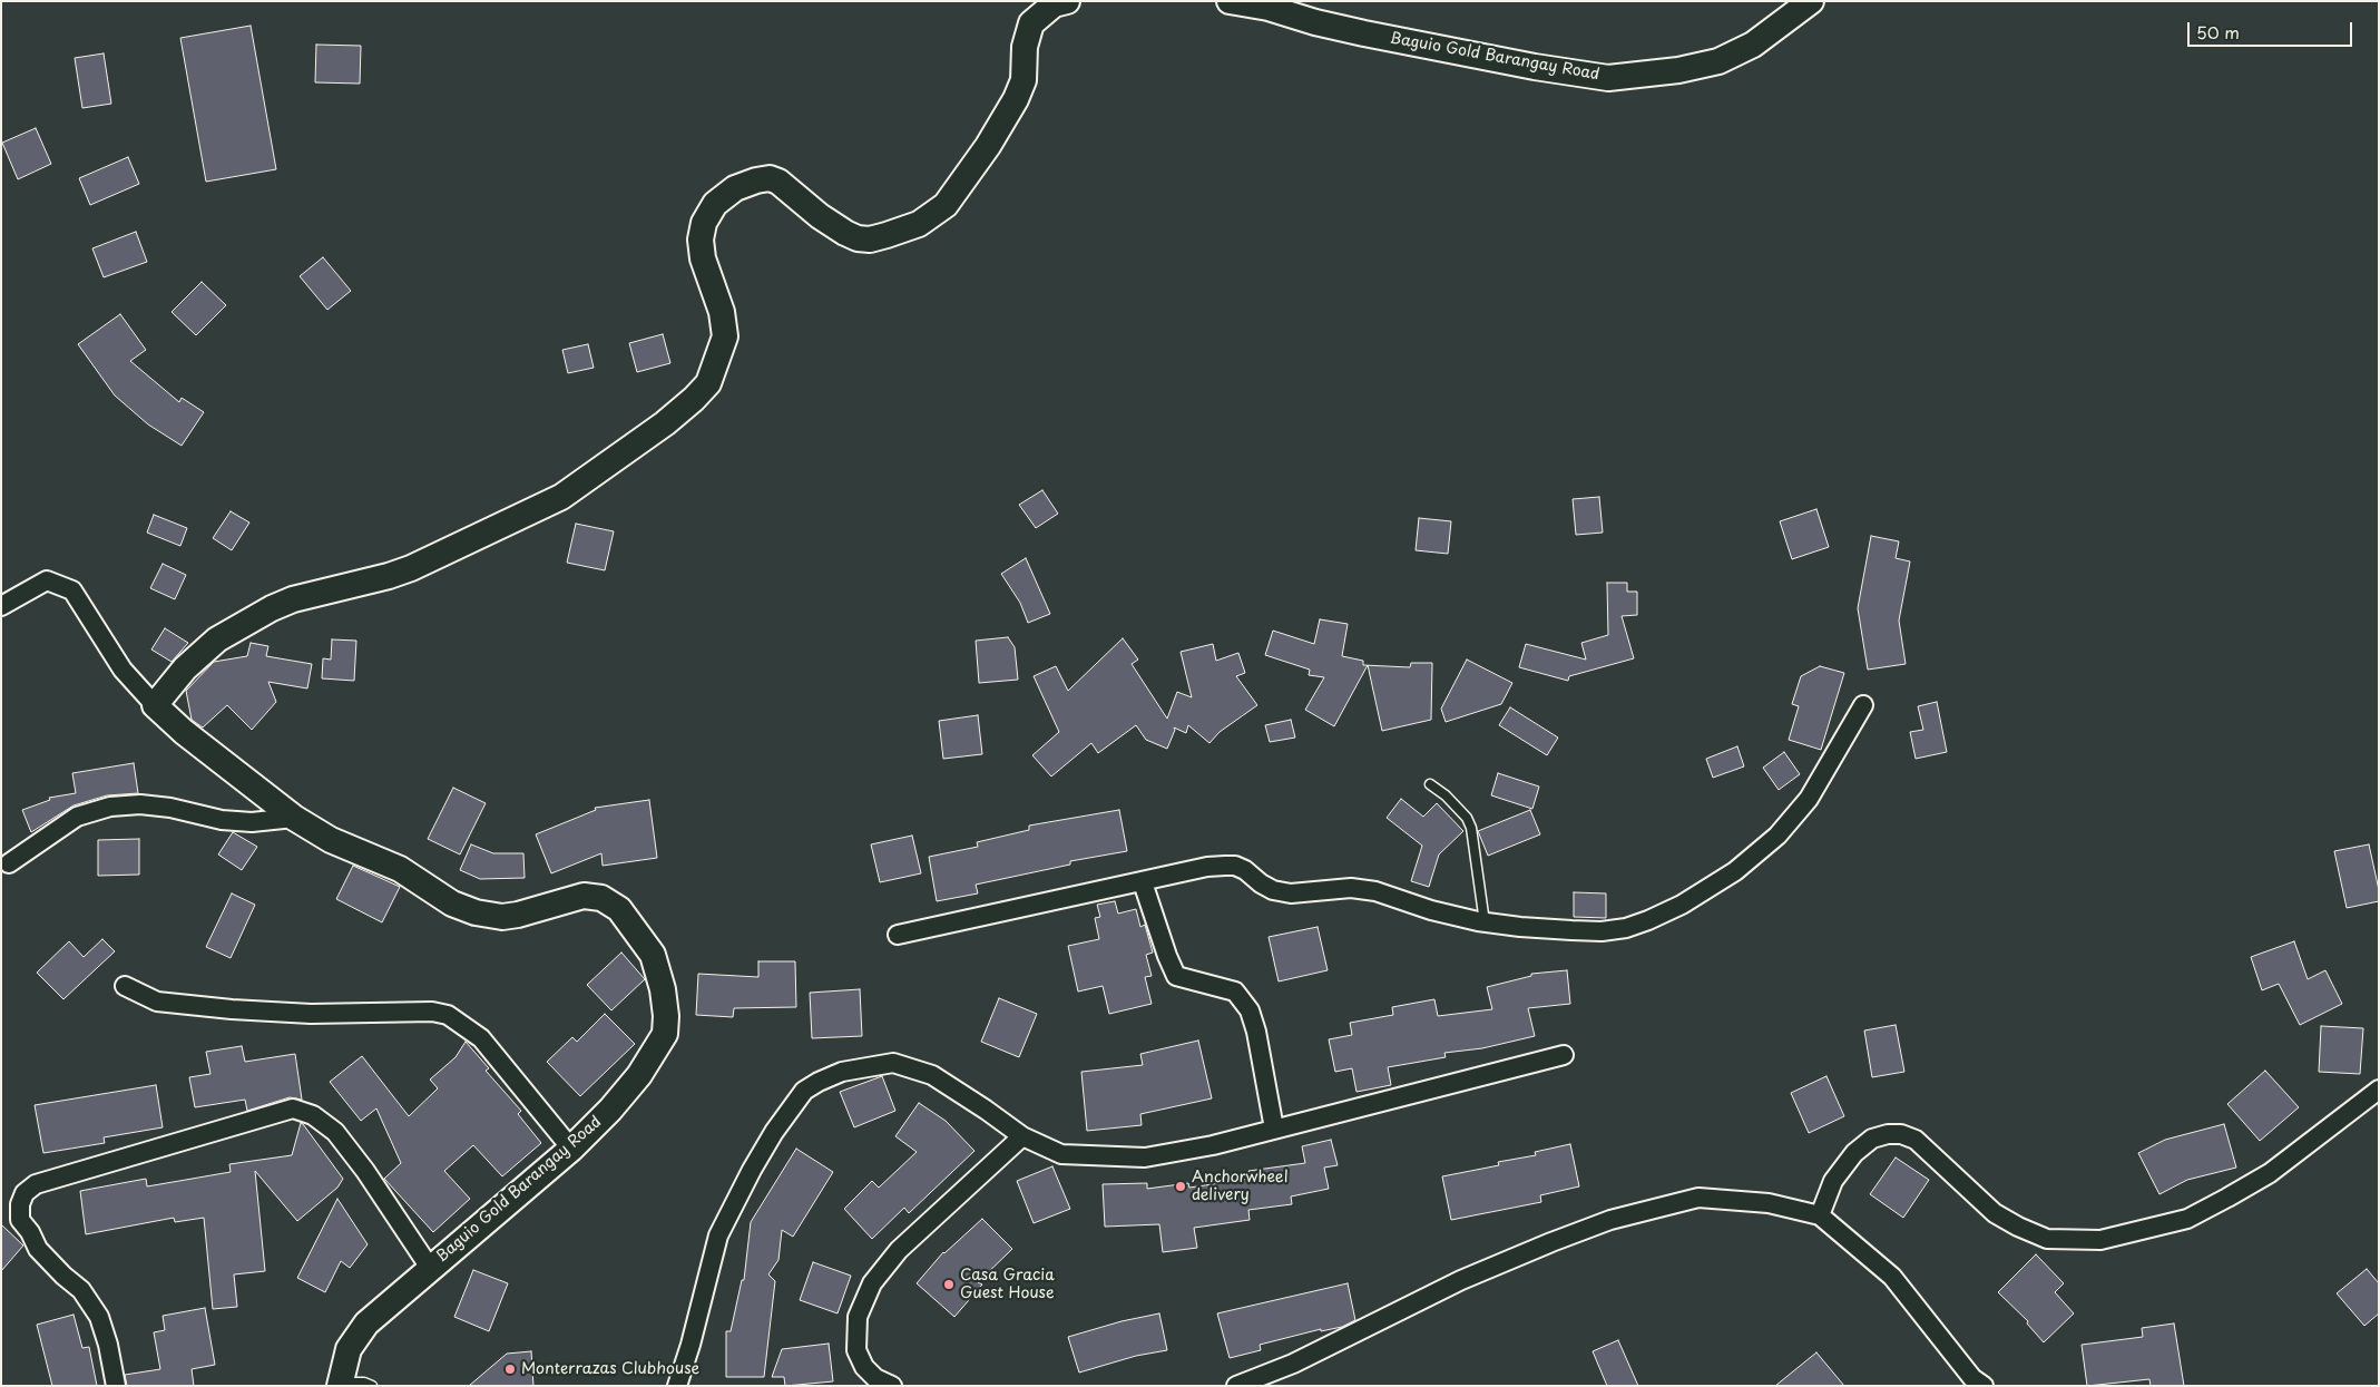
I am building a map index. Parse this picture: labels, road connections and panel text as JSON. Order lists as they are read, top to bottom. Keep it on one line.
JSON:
{"streets":{"street":["Baguio Gold Barangay Road"]},"places":["Anchorwheel delivery","Casa Gracia Guest House","Monterrazas Clubhouse"],"scale_bar":"50 m"}
